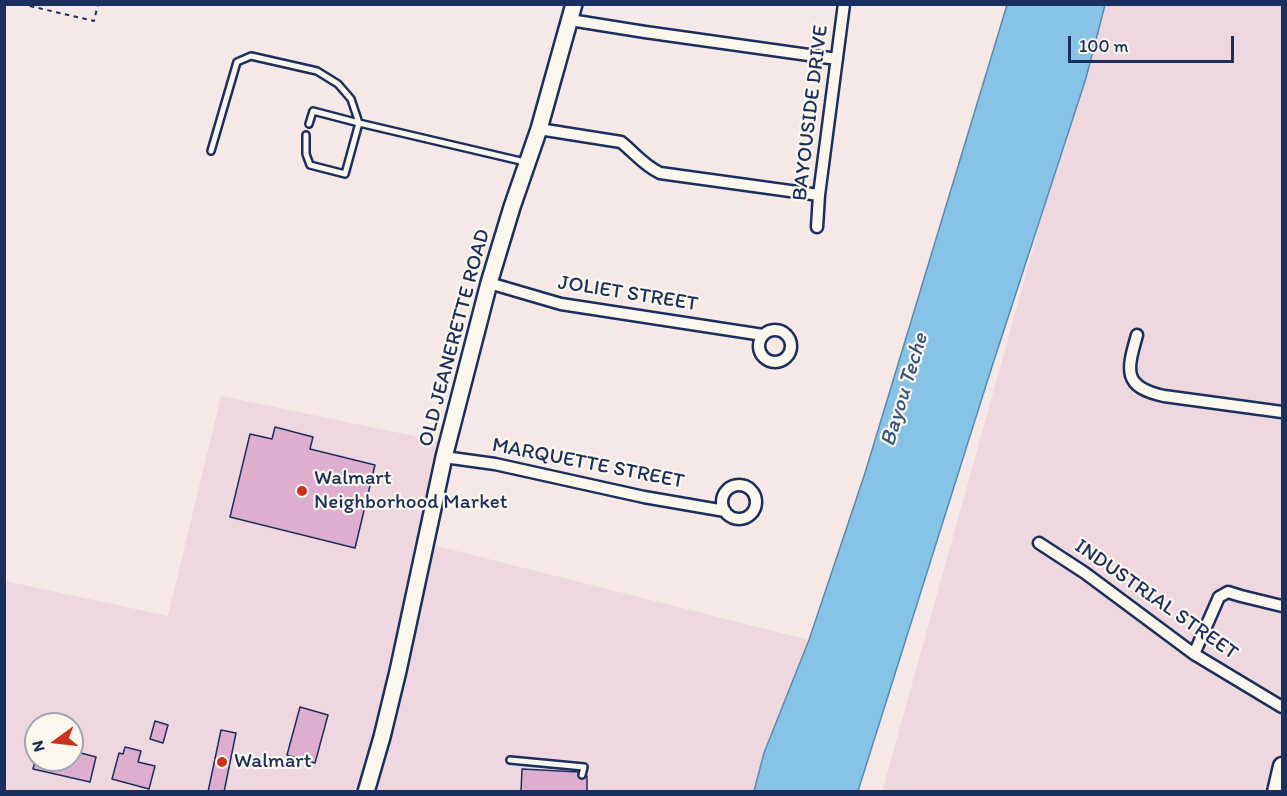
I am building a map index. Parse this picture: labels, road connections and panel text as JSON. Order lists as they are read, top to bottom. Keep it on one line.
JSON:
{"streets":{"main road":["OLD JEANERETTE ROAD"],"street":["BAYOUSIDE DRIVE","JOLIET STREET","MARQUETTE STREET","INDUSTRIAL STREET"]},"crossings":[["JOLIET STREET","OLD JEANERETTE ROAD"],["OLD JEANERETTE ROAD","MARQUETTE STREET"]],"water":["Bayou Teche"],"places":["Walmart Neighborhood Market","Walmart"],"scale_bar":"100 m","north":"left"}
